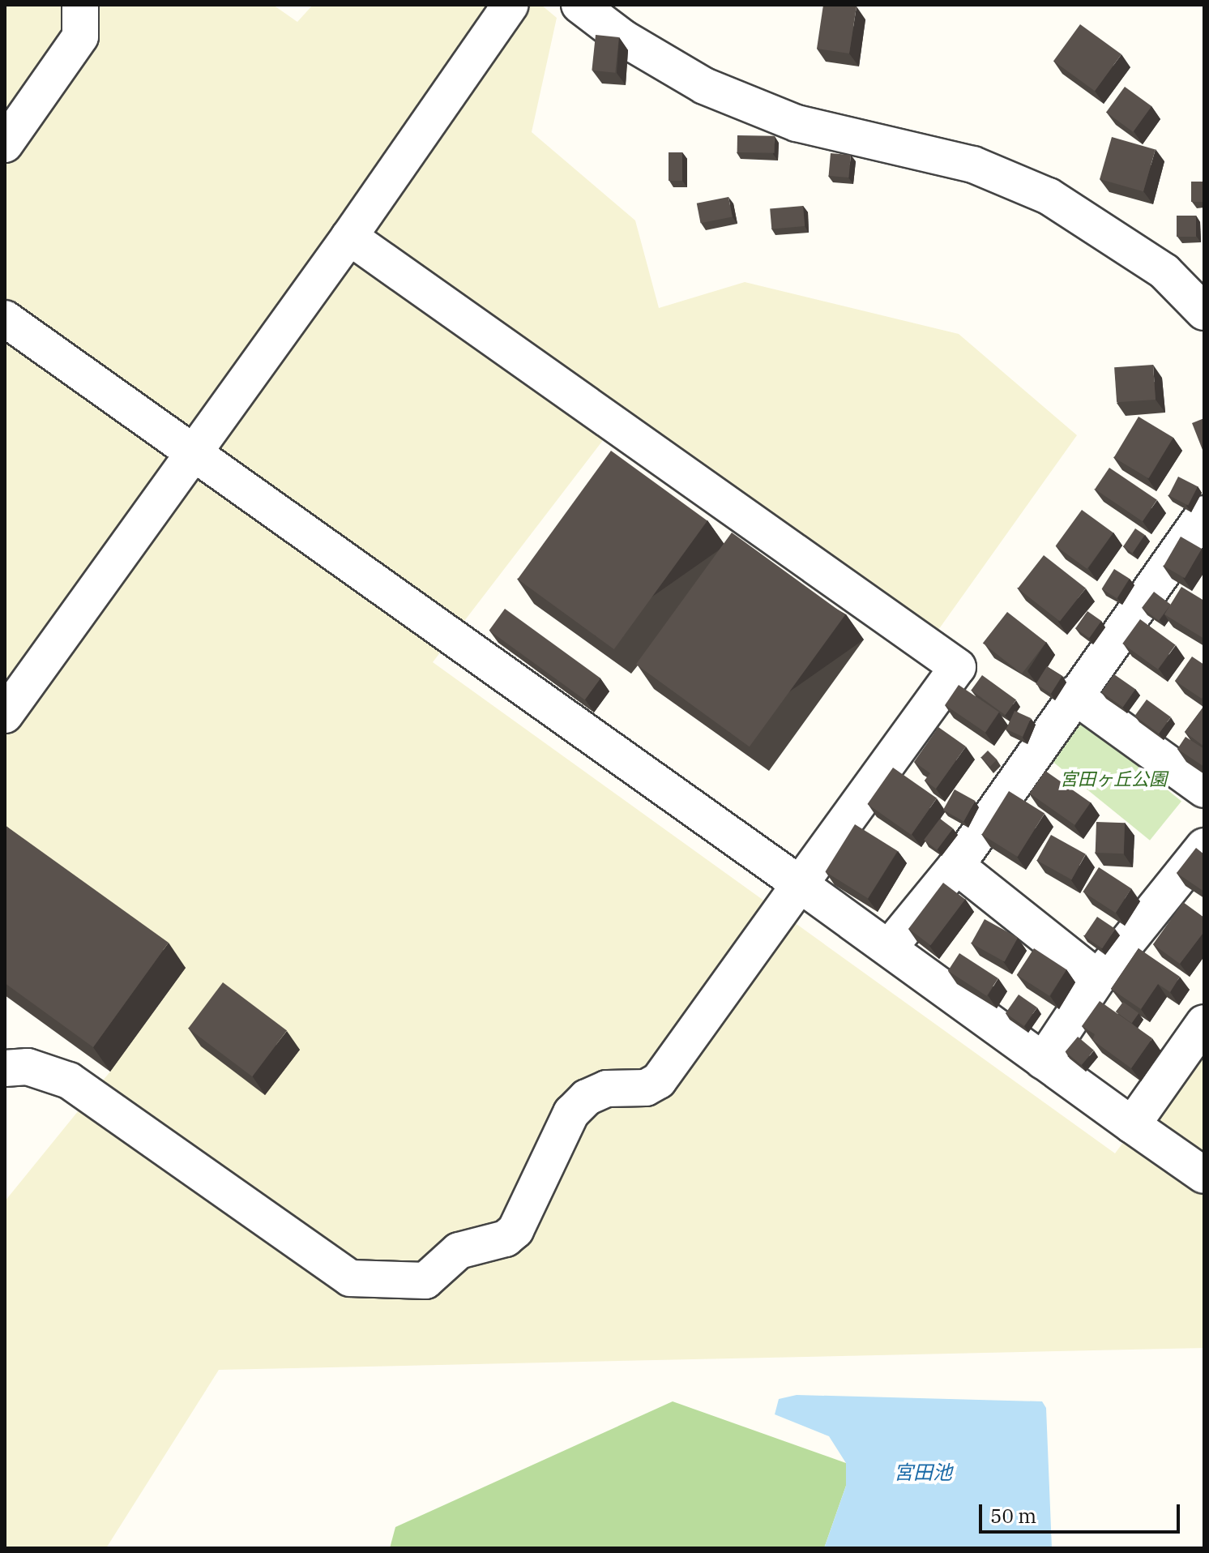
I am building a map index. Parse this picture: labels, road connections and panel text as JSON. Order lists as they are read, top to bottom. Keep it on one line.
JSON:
{"water":["宮田池"],"parks":["宮田ヶ丘公園"],"scale_bar":"50 m"}
